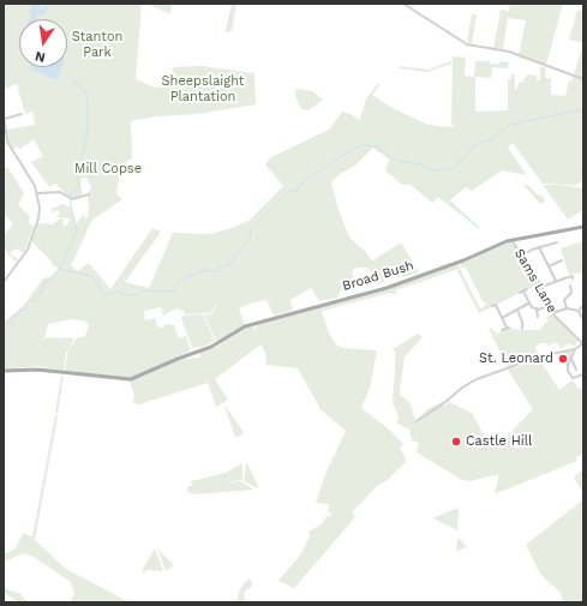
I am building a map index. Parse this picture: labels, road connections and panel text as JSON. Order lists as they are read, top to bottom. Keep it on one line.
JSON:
{"streets":{"main road":["Broad Bush"],"street":["Sams Lane"]},"crossings":[["Broad Bush","Sams Lane"]],"parks":["Stanton Park","Sheepslaight Plantation","Mill Copse"],"places":["St. Leonard","Castle Hill"],"north":"bottom"}
